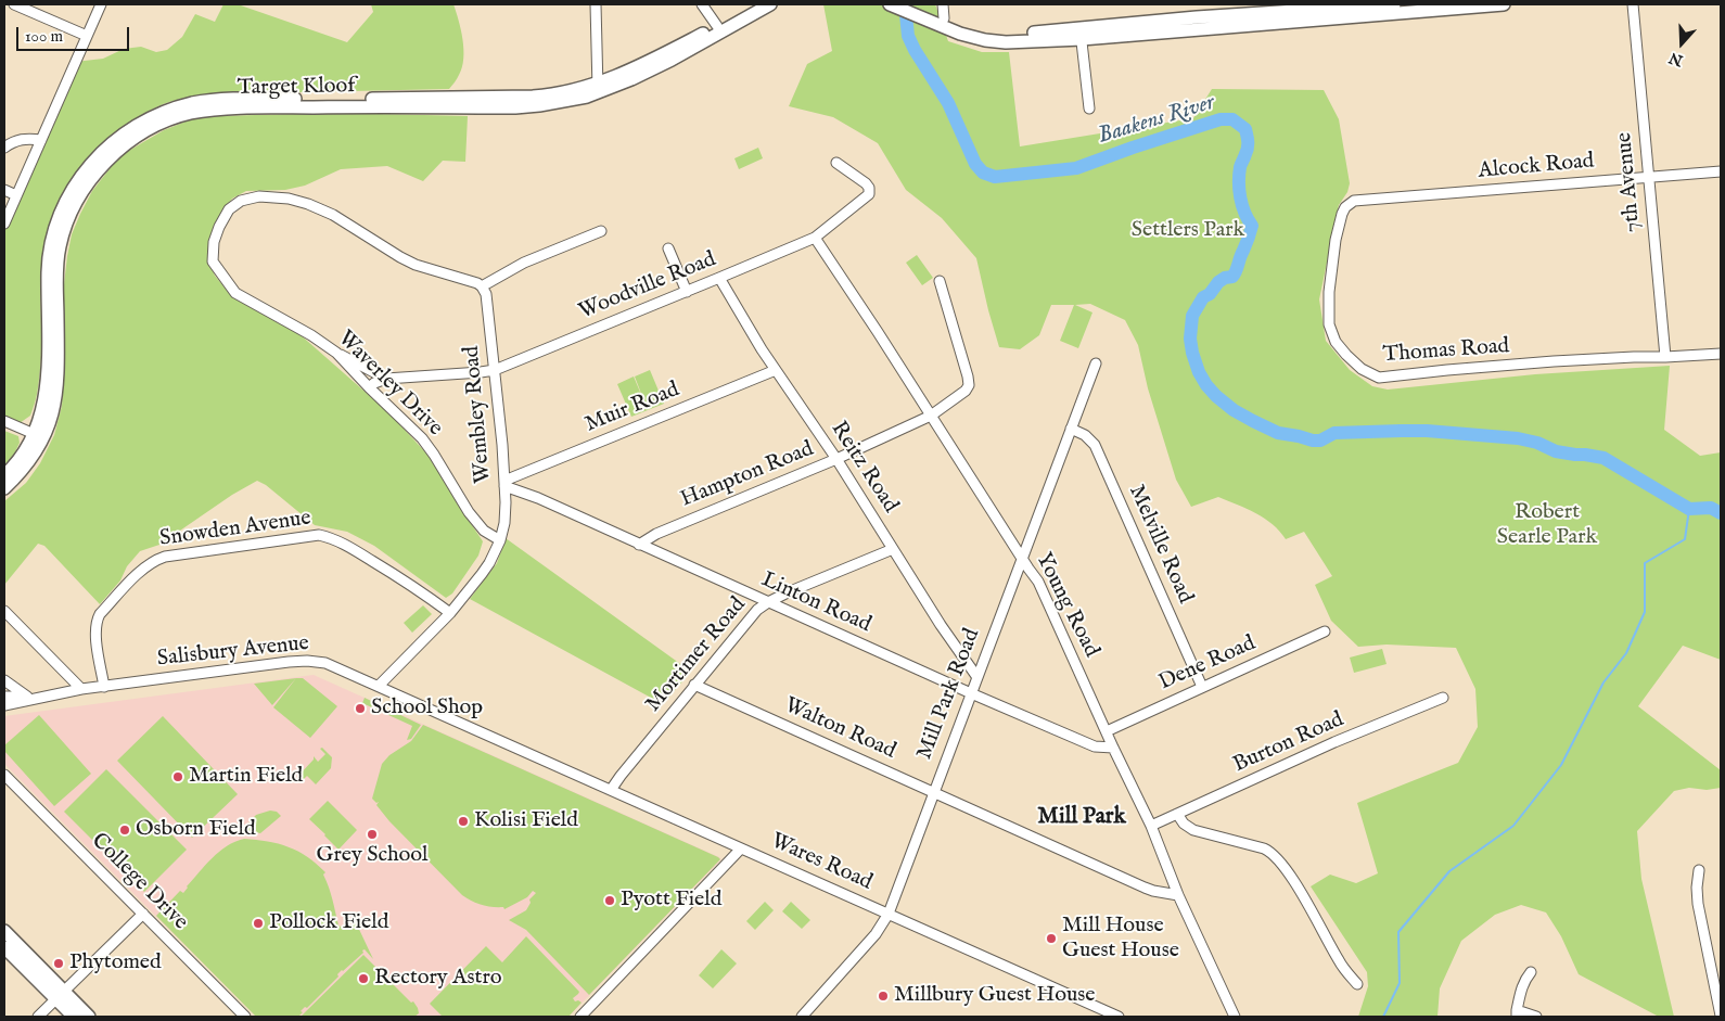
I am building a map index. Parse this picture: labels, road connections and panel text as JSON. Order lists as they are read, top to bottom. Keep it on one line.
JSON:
{"streets":{"main road":["Target Kloof"],"street":["Alcock Road","7th Avenue","Woodville Road","Thomas Road","Waverley Drive","Muir Road","Wembley Road","Reitz Road","Hampton Road","Snowden Avenue","Melville Road","Linton Road","Young Road","Salisbury Avenue","Mortimer Road","Dene Road","Mill Park Road","Walton Road","Burton Road","Wares Road","College Drive"]},"crossings":[["Alcock Road","7th Avenue"],["Alcock Road","Thomas Road"],["7th Avenue","Thomas Road"],["Woodville Road","Wembley Road"],["Woodville Road","Reitz Road"],["Woodville Road","Young Road"],["Waverley Drive","Wembley Road"],["Muir Road","Wembley Road"],["Muir Road","Reitz Road"],["Muir Road","Linton Road"],["Wembley Road","Snowden Avenue"],["Wembley Road","Linton Road"],["Wembley Road","Salisbury Avenue"],["Reitz Road","Hampton Road"],["Reitz Road","Mortimer Road"],["Reitz Road","Mill Park Road"],["Hampton Road","Linton Road"],["Hampton Road","Young Road"],["Snowden Avenue","Salisbury Avenue"],["Melville Road","Dene Road"],["Melville Road","Mill Park Road"],["Linton Road","Young Road"],["Linton Road","Mortimer Road"],["Linton Road","Mill Park Road"],["Young Road","Dene Road"],["Young Road","Mill Park Road"],["Young Road","Walton Road"],["Young Road","Burton Road"],["Salisbury Avenue","Wares Road"],["Mortimer Road","Walton Road"],["Mortimer Road","Wares Road"],["Mill Park Road","Walton Road"],["Mill Park Road","Wares Road"]],"districts":["Mill Park"],"water":["Baakens River"],"parks":["Settlers Park","Robert Searle Park"],"places":["School Shop","Martin Field","Kolisi Field","Osborn Field","Grey School","Pyott Field","Pollock Field","Mill House Guest House","Phytomed","Rectory Astro","Millbury Guest House"],"scale_bar":"100 m","north":"bottom"}
